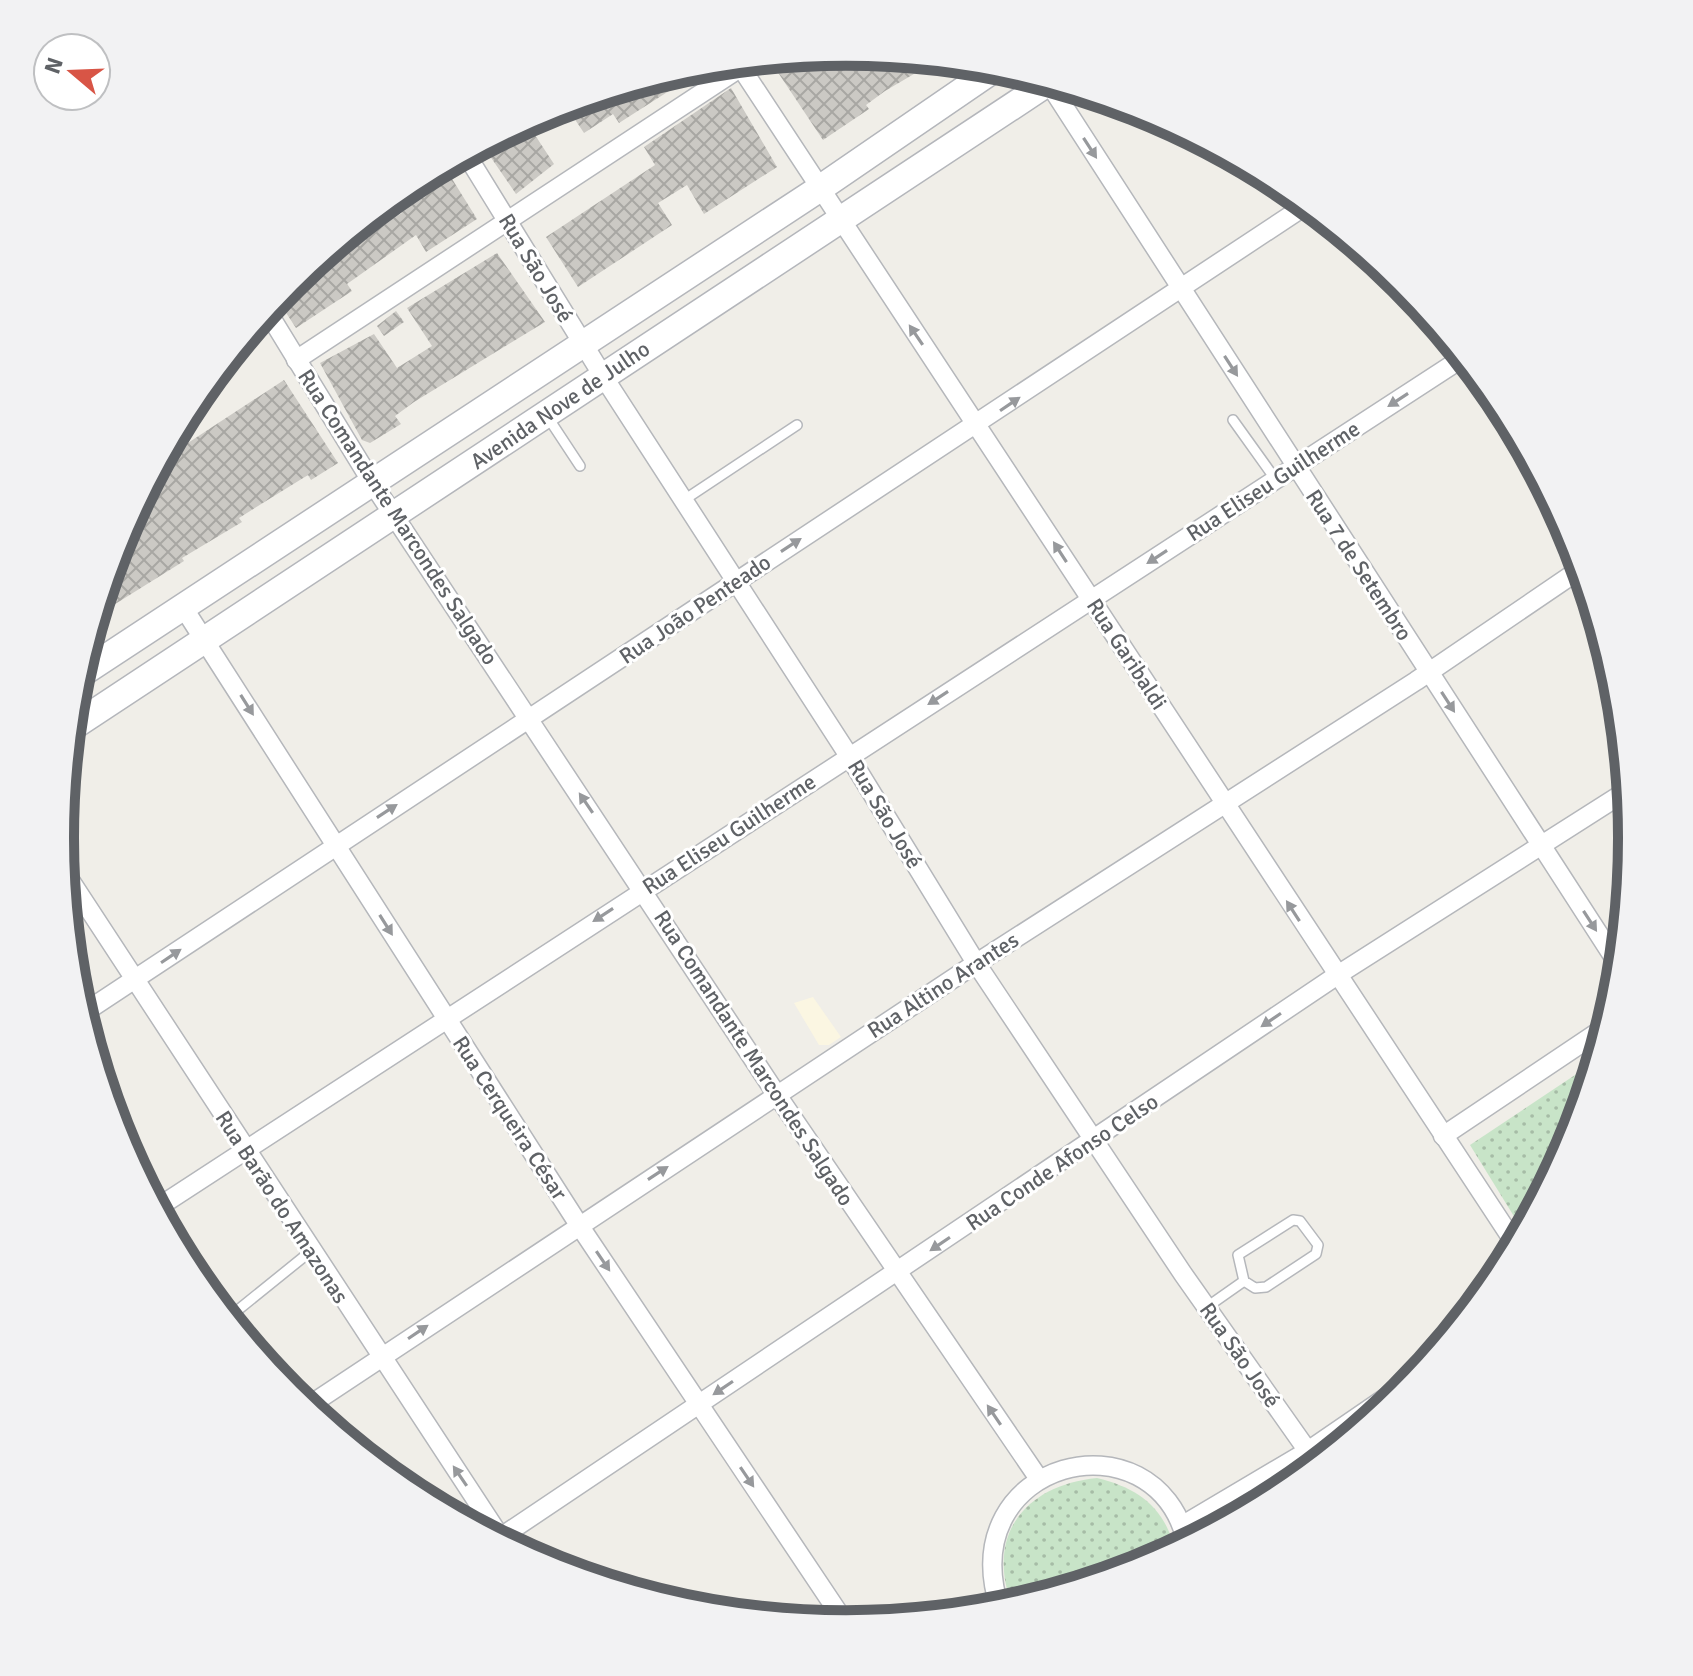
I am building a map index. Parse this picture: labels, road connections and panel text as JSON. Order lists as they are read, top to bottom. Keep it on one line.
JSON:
{"streets":{"main road":["Avenida Nove de Julho"],"street":["Rua São José","Rua Eliseu Guilherme","Rua Comandante Marcondes Salgado","Rua 7 de Setembro","Rua João Penteado","Rua Garibaldi","Rua Altino Arantes","Rua Cerqueira César","Rua Conde Afonso Celso","Rua Barão do Amazonas"]},"crossings":[["Rua São José","Avenida Nove de Julho"],["Rua São José","Rua Eliseu Guilherme"],["Rua São José","Rua João Penteado"],["Rua São José","Rua Altino Arantes"],["Rua São José","Rua Conde Afonso Celso"],["Avenida Nove de Julho","Rua Comandante Marcondes Salgado"],["Avenida Nove de Julho","Rua Garibaldi"],["Avenida Nove de Julho","Rua Cerqueira César"],["Rua Eliseu Guilherme","Rua Comandante Marcondes Salgado"],["Rua Eliseu Guilherme","Rua 7 de Setembro"],["Rua Eliseu Guilherme","Rua Garibaldi"],["Rua Eliseu Guilherme","Rua Cerqueira César"],["Rua Eliseu Guilherme","Rua Barão do Amazonas"],["Rua Comandante Marcondes Salgado","Rua João Penteado"],["Rua Comandante Marcondes Salgado","Rua Altino Arantes"],["Rua Comandante Marcondes Salgado","Rua Conde Afonso Celso"],["Rua 7 de Setembro","Rua João Penteado"],["Rua 7 de Setembro","Rua Altino Arantes"],["Rua 7 de Setembro","Rua Conde Afonso Celso"],["Rua João Penteado","Rua Garibaldi"],["Rua João Penteado","Rua Cerqueira César"],["Rua João Penteado","Rua Barão do Amazonas"],["Rua Garibaldi","Rua Altino Arantes"],["Rua Garibaldi","Rua Conde Afonso Celso"],["Rua Altino Arantes","Rua Cerqueira César"],["Rua Altino Arantes","Rua Barão do Amazonas"],["Rua Cerqueira César","Rua Conde Afonso Celso"]],"one_way":["Rua Eliseu Guilherme","Rua 7 de Setembro","Rua João Penteado","Rua Garibaldi","Rua Cerqueira César","Rua Conde Afonso Celso"],"north":"left"}
